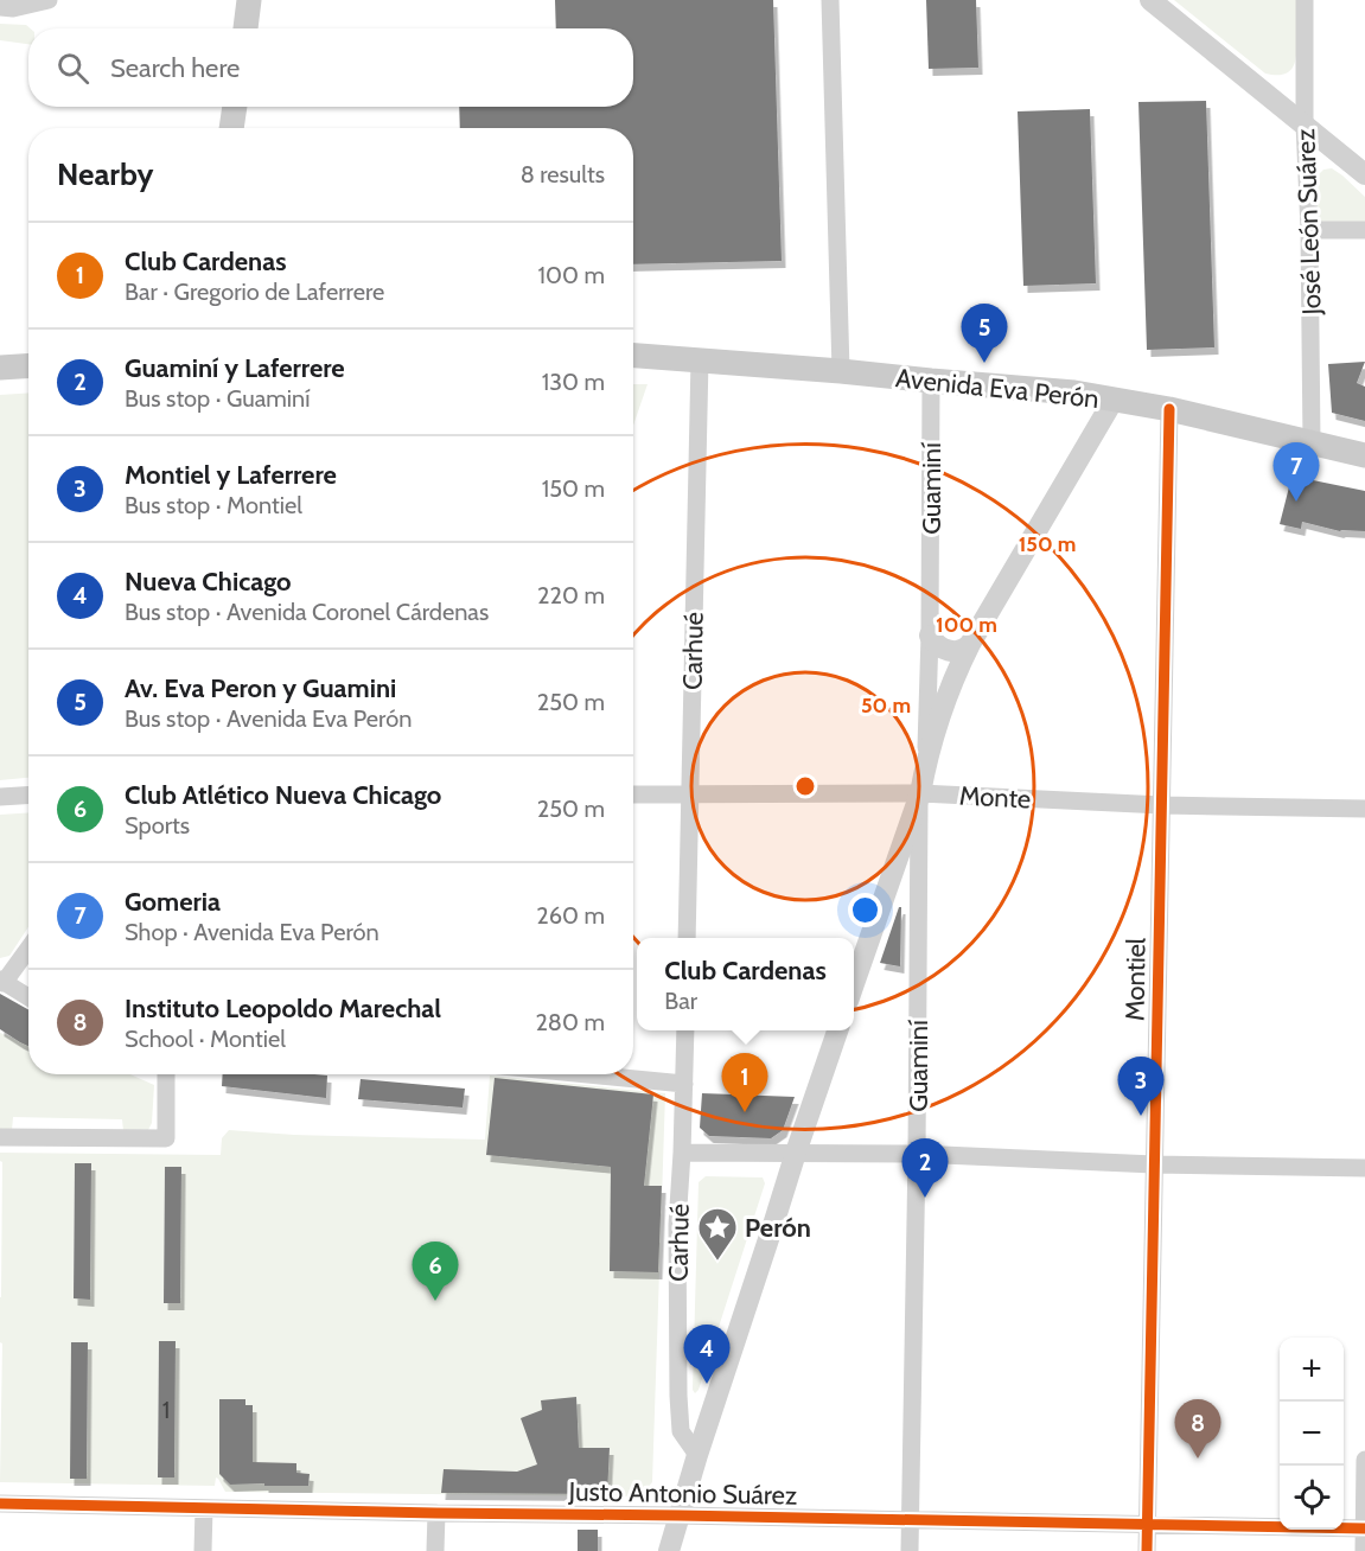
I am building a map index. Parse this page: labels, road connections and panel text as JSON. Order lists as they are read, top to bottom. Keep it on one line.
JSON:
{"streets":{"main road":["Avenida Eva Perón"],"street":["José León Suárez","Guaminí","Carhué","Monte","Montiel","Justo Antonio Suárez"]},"crossings":[["José León Suárez","Avenida Eva Perón"],["Avenida Eva Perón","Guaminí"],["Avenida Eva Perón","Carhué"],["Avenida Eva Perón","Montiel"],["Guaminí","Monte"],["Guaminí","Justo Antonio Suárez"],["Carhué","Monte"],["Monte","Montiel"],["Montiel","Justo Antonio Suárez"]],"places":{"place":["Perón"]},"house_numbers":["1"],"page":{"search":"Search here","heading":["Nearby","8 results"],"list":[{"mark":"1","name":"Club Cardenas","note":"Bar · Gregorio de Laferrere","value":"100 m"},{"mark":"2","name":"Guaminí y Laferrere","note":"Bus stop · Guaminí","value":"130 m"},{"mark":"3","name":"Montiel y Laferrere","note":"Bus stop · Montiel","value":"150 m"},{"mark":"4","name":"Nueva Chicago","note":"Bus stop · Avenida Coronel Cárdenas","value":"220 m"},{"mark":"5","name":"Av. Eva Peron y Guamini","note":"Bus stop · Avenida Eva Perón","value":"250 m"},{"mark":"6","name":"Club Atlético Nueva Chicago","note":"Sports","value":"250 m"},{"mark":"7","name":"Gomeria","note":"Shop · Avenida Eva Perón","value":"260 m"},{"mark":"8","name":"Instituto Leopoldo Marechal","note":"School · Montiel","value":"280 m"}],"pins":["5","7","1","3","2","6","4","8"],"popup":["Club Cardenas","Bar"],"map_buttons":["+","−"]},"rings":["150 m","100 m","50 m"]}
